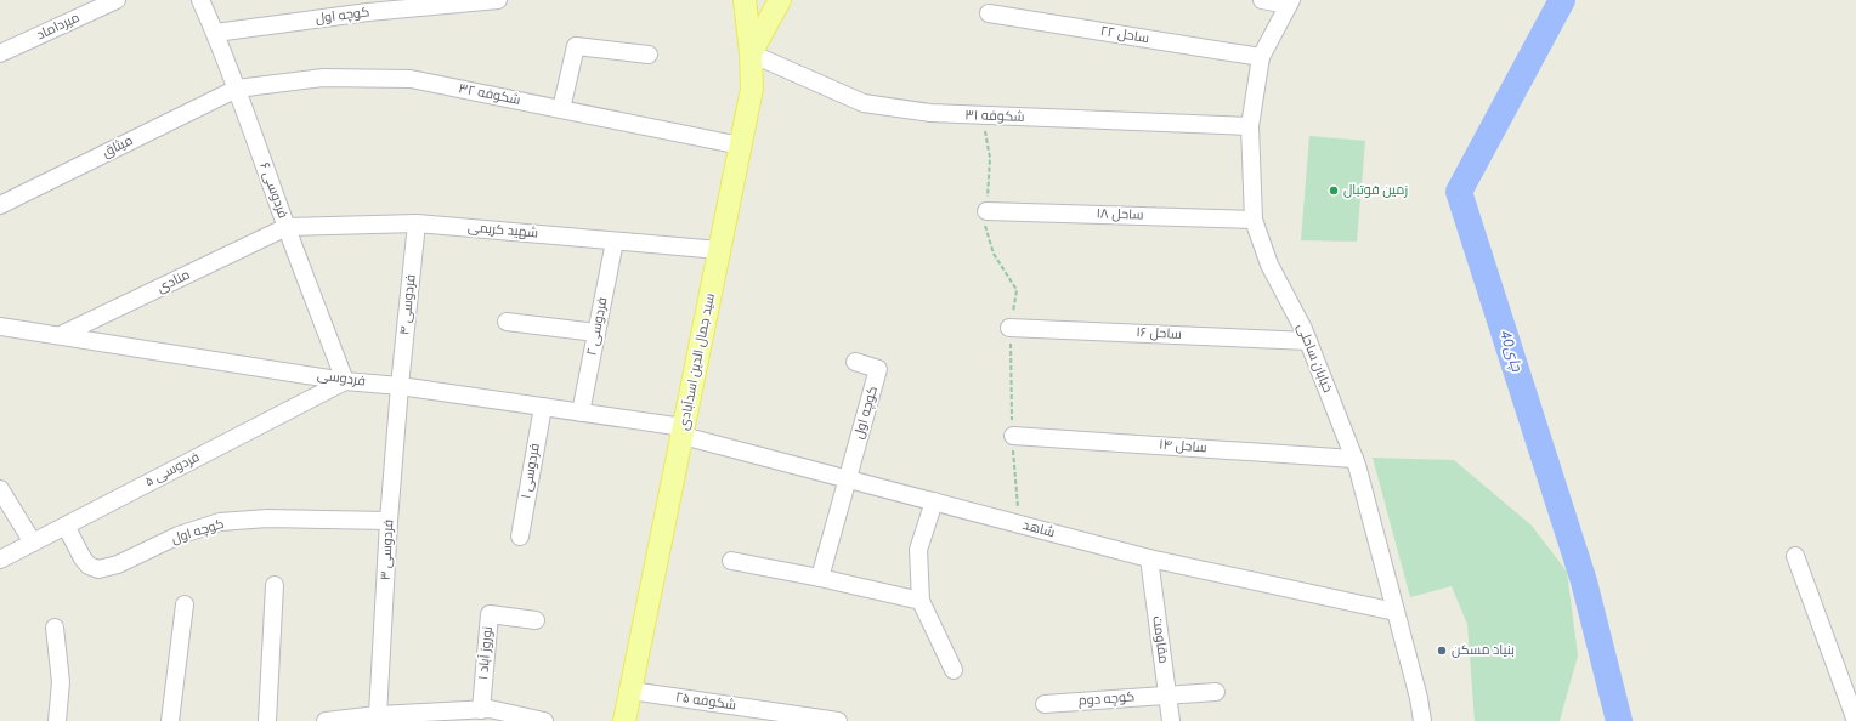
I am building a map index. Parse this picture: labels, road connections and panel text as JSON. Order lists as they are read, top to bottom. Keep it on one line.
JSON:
{"streets":{"main road":["سید جمال الدین اسدآبادی"],"street":["کوچه اول","میرداماد","ساحل ۲۲","شکوفه ۳۲","شکوفه ۳۱","میثاق","فردوسی ۶","ساحل ۱۸","شهید کریمی","منادی","فردوسی ۴","فردوسی ۲","ساحل ۱۶","خیابان ساحلی","فردوسی","ساحل ۱۴","فردوسی ۵","فردوسی ۱","شاهد","فردوسی ۳","مقاومت","نوروز آباد ۱","کوچه دوم","شکوفه ۲۵"]},"crossings":[["کوچه اول","فردوسی ۶"],["کوچه اول","فردوسی ۵"],["کوچه اول","شاهد"],["کوچه اول","فردوسی ۳"],["ساحل ۲۲","خیابان ساحلی"],["شکوفه ۳۲","میثاق"],["شکوفه ۳۲","فردوسی ۶"],["شکوفه ۳۲","سید جمال الدین اسدآبادی"],["شکوفه ۳۱","خیابان ساحلی"],["شکوفه ۳۱","سید جمال الدین اسدآبادی"],["میثاق","فردوسی ۶"],["فردوسی ۶","شهید کریمی"],["فردوسی ۶","منادی"],["فردوسی ۶","فردوسی"],["فردوسی ۶","فردوسی ۵"],["ساحل ۱۸","خیابان ساحلی"],["شهید کریمی","منادی"],["شهید کریمی","فردوسی ۴"],["شهید کریمی","فردوسی ۲"],["شهید کریمی","سید جمال الدین اسدآبادی"],["منادی","فردوسی"],["فردوسی ۴","فردوسی"],["فردوسی ۴","فردوسی ۳"],["فردوسی ۲","فردوسی"],["ساحل ۱۶","خیابان ساحلی"],["خیابان ساحلی","ساحل ۱۴"],["خیابان ساحلی","شاهد"],["سید جمال الدین اسدآبادی","فردوسی"],["سید جمال الدین اسدآبادی","شاهد"],["سید جمال الدین اسدآبادی","شکوفه ۲۵"],["فردوسی","فردوسی ۵"],["فردوسی","فردوسی ۱"],["فردوسی","شاهد"],["فردوسی","فردوسی ۳"],["شاهد","مقاومت"],["مقاومت","کوچه دوم"]],"water":["40چای"],"places":["زمین فوتبال","بنیاد مسکن"]}
